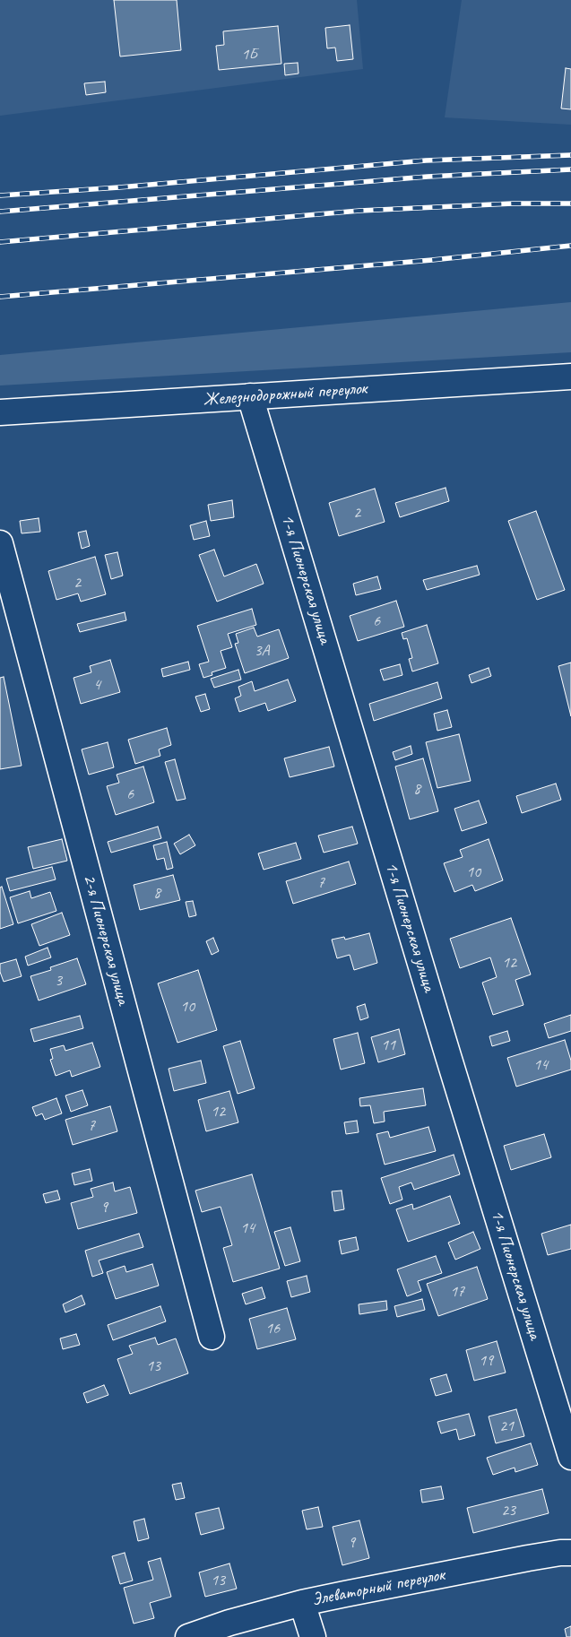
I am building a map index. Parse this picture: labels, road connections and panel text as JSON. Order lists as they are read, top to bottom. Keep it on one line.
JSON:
{"streets":{"street":["Железнодорожный переулок","1-я Пионерская улица","2-я Пионерская улица","Элеваторный переулок"]},"crossings":[["Железнодорожный переулок","1-я Пионерская улица"]],"house_numbers":["1Б","2","2","6","3А","4","8","6","10","7","8","12","3","10","11","14","12","7","9","14","17","16","19","13","21","23","9","13"]}
